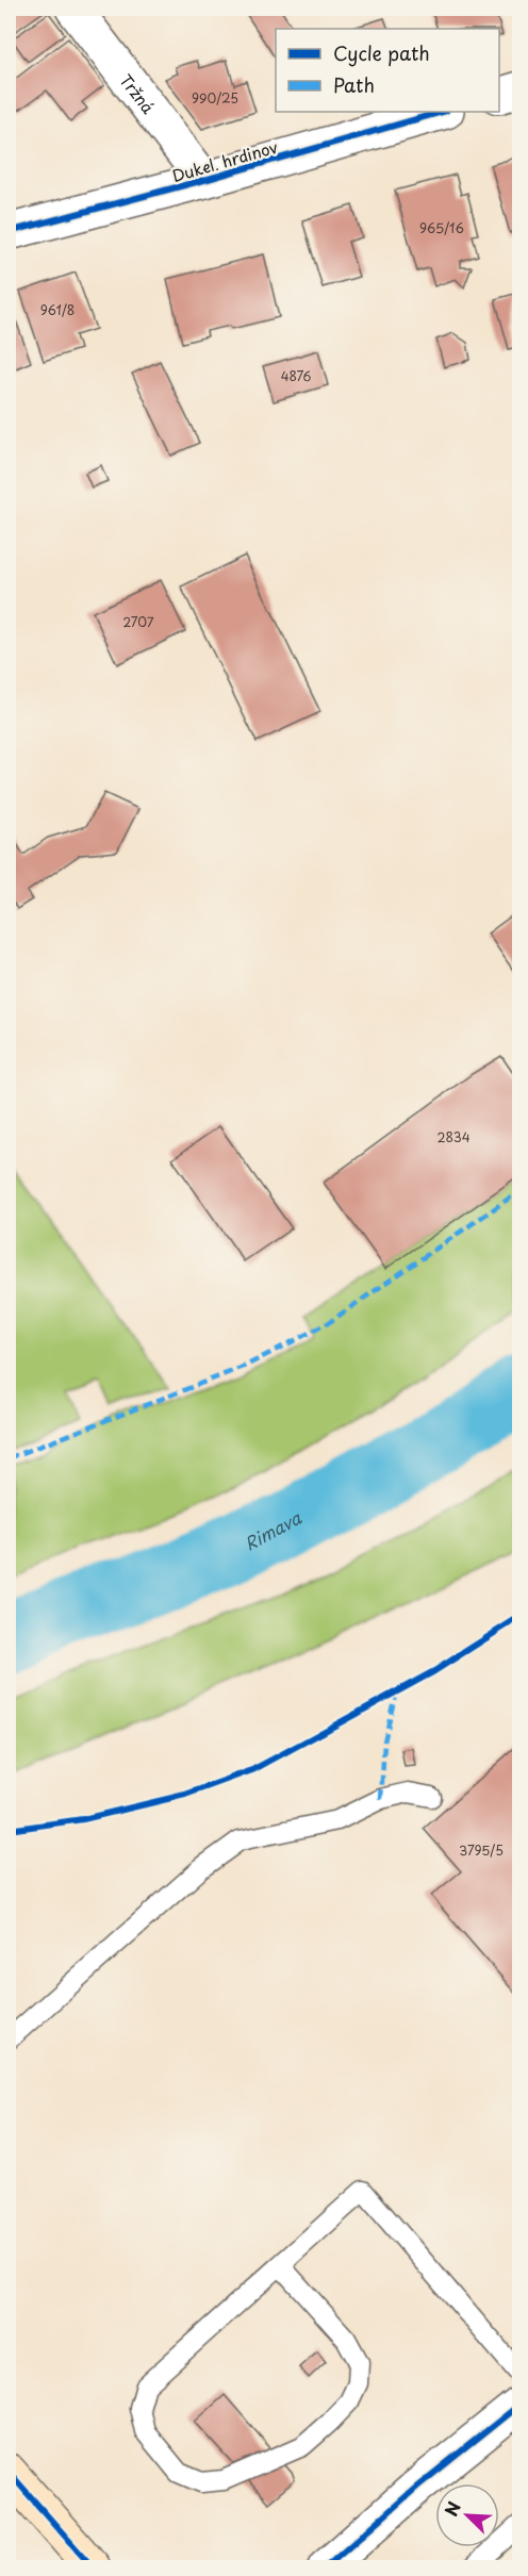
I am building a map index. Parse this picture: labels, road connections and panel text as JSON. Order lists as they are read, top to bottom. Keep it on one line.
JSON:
{"streets":{"street":["Tržná","Dukel. hrdinov"]},"crossings":[["Tržná","Dukel. hrdinov"]],"water":["Rimava"],"house_numbers":["990/25","965/16","961/8","4876","2707","2834","3795/5"],"legend":["Cycle path","Path"],"north":"top left"}
